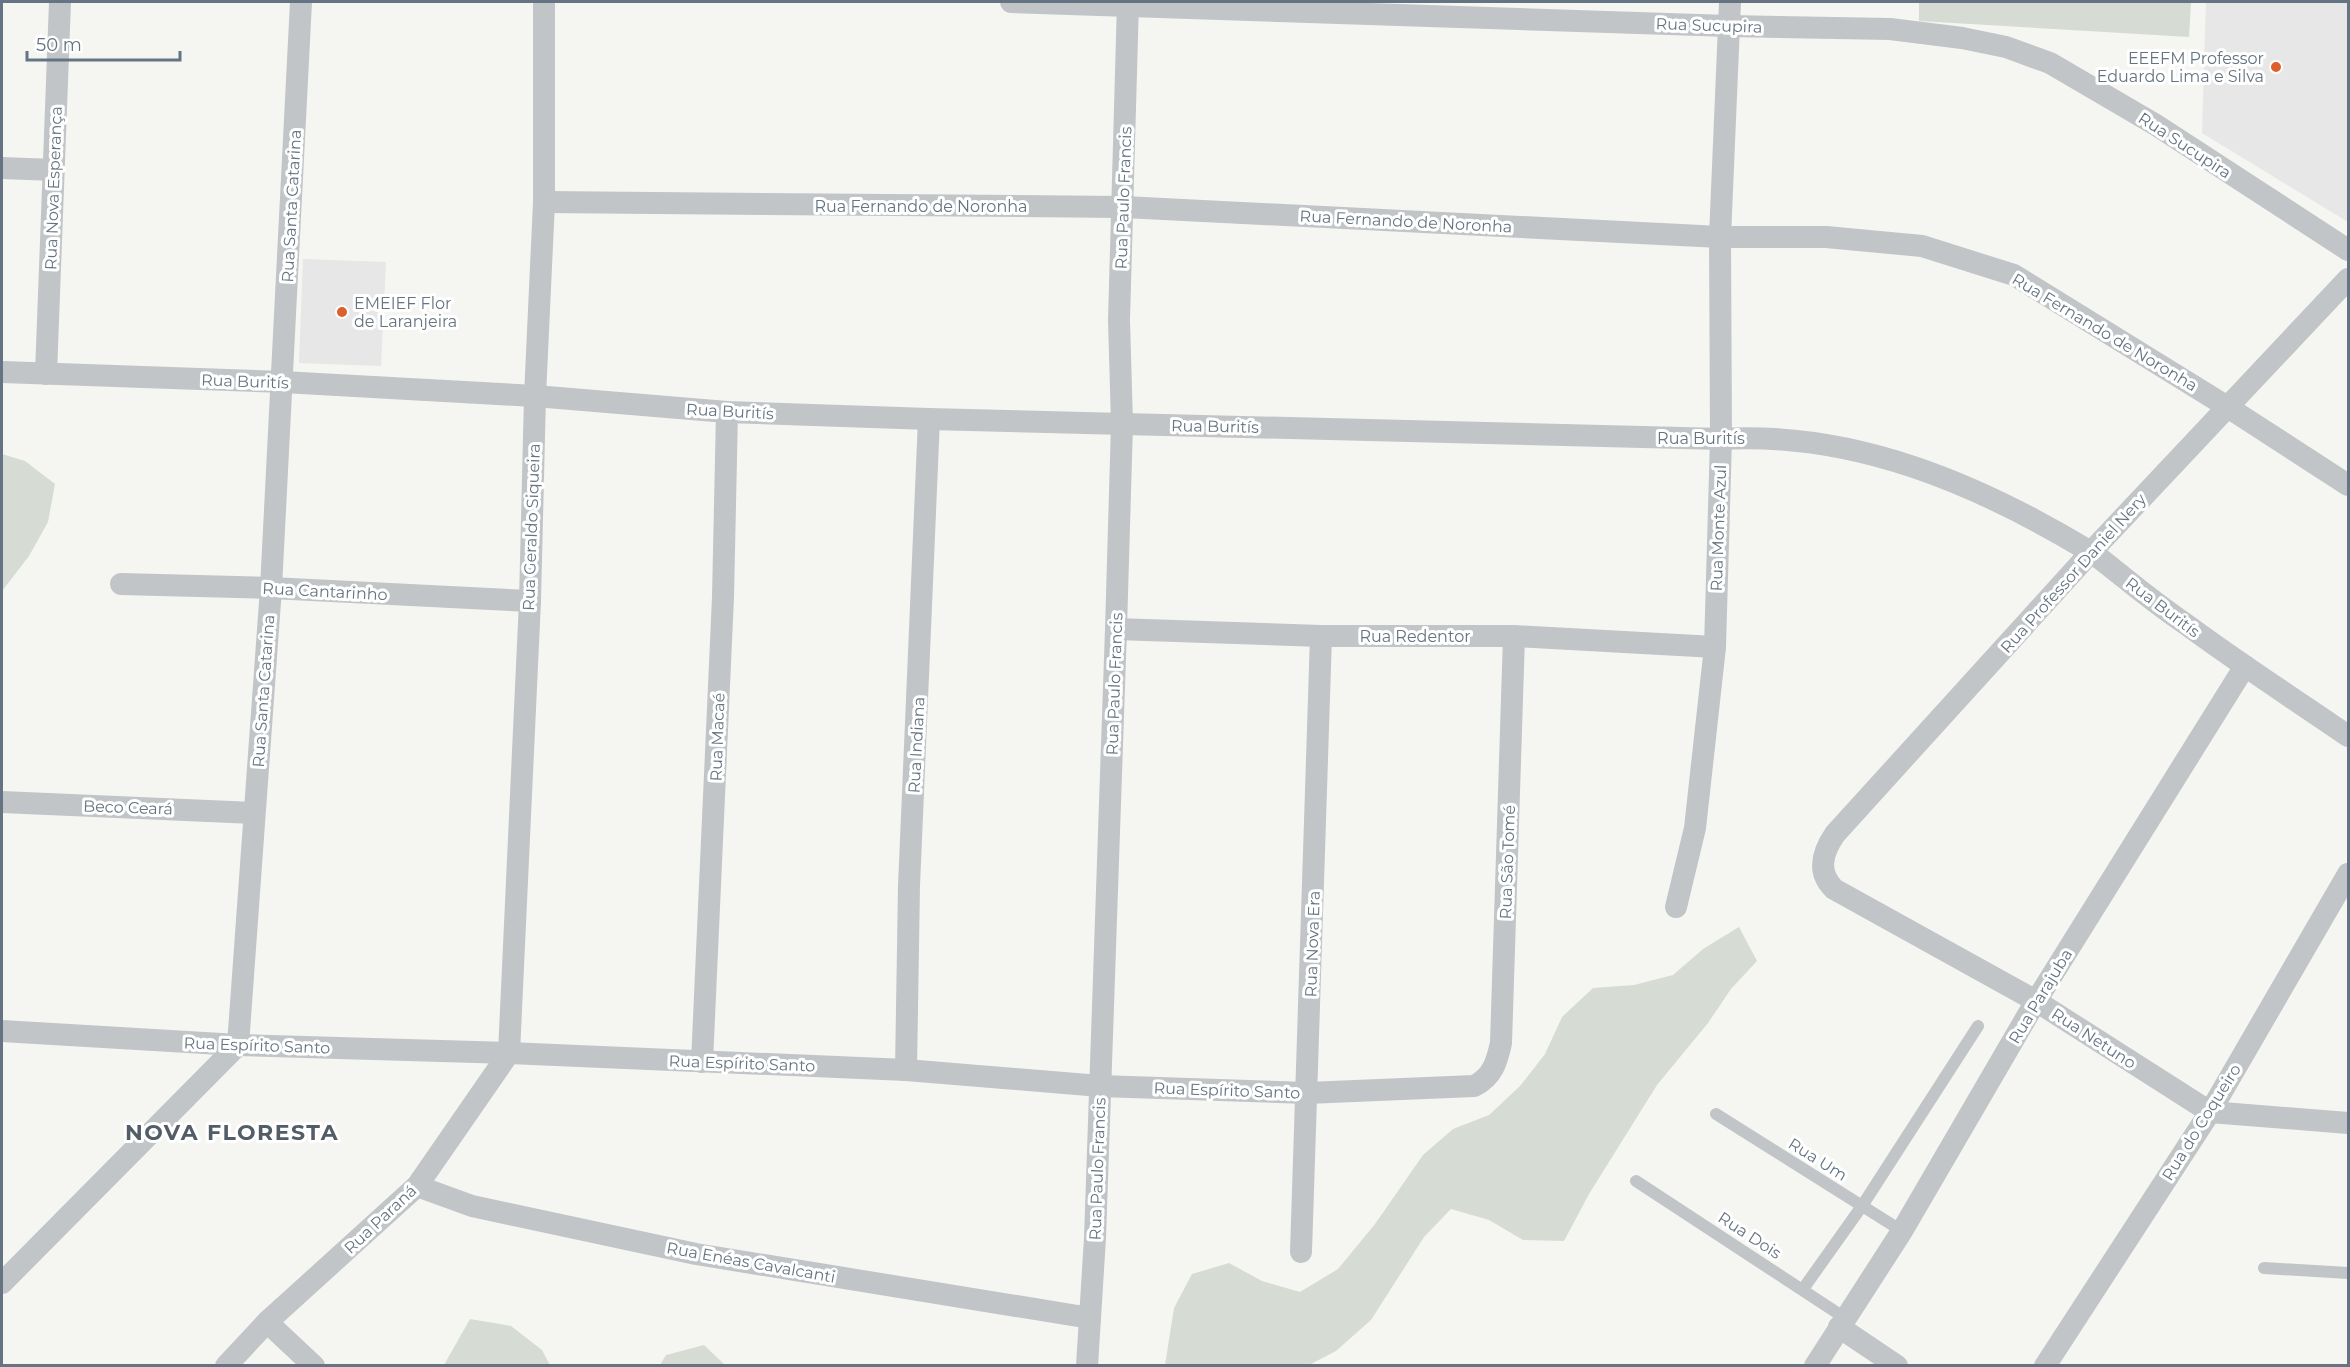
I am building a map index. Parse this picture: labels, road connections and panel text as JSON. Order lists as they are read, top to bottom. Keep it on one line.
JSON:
{"streets":{"street":["Rua Sucupira","Rua Nova Esperança","Rua Paulo Francis","Rua Santa Catarina","Rua Fernando de Noronha","Rua Buritís","Rua Geraldo Siqueira","Rua Monte Azul","Rua Professor Daniel Nery","Rua Cantarinho","Rua Redentor","Rua Macaé","Rua Indiana","Beco Ceará","Rua São Tomé","Rua Nova Era","Rua Parajuba","Rua Netuno","Rua Espírito Santo","Rua do Coqueiro","Rua Paraná","Rua Enéas Cavalcanti"],"lane":["Rua Um","Rua Dois"]},"crossings":[["Rua Sucupira","Rua Paulo Francis"],["Rua Sucupira","Rua Monte Azul"],["Rua Nova Esperança","Rua Buritís"],["Rua Paulo Francis","Rua Fernando de Noronha"],["Rua Paulo Francis","Rua Buritís"],["Rua Paulo Francis","Rua Redentor"],["Rua Paulo Francis","Rua Espírito Santo"],["Rua Paulo Francis","Rua Enéas Cavalcanti"],["Rua Santa Catarina","Rua Buritís"],["Rua Santa Catarina","Rua Cantarinho"],["Rua Santa Catarina","Beco Ceará"],["Rua Santa Catarina","Rua Espírito Santo"],["Rua Fernando de Noronha","Rua Geraldo Siqueira"],["Rua Fernando de Noronha","Rua Monte Azul"],["Rua Fernando de Noronha","Rua Professor Daniel Nery"],["Rua Buritís","Rua Geraldo Siqueira"],["Rua Buritís","Rua Monte Azul"],["Rua Buritís","Rua Professor Daniel Nery"],["Rua Buritís","Rua Macaé"],["Rua Buritís","Rua Indiana"],["Rua Buritís","Rua Parajuba"],["Rua Geraldo Siqueira","Rua Cantarinho"],["Rua Geraldo Siqueira","Rua Espírito Santo"],["Rua Geraldo Siqueira","Rua Paraná"],["Rua Monte Azul","Rua Redentor"],["Rua Professor Daniel Nery","Rua Netuno"],["Rua Redentor","Rua São Tomé"],["Rua Redentor","Rua Nova Era"],["Rua Macaé","Rua Espírito Santo"],["Rua Indiana","Rua Espírito Santo"],["Rua São Tomé","Rua Espírito Santo"],["Rua Nova Era","Rua Espírito Santo"],["Rua Parajuba","Rua Netuno"],["Rua Parajuba","Rua Um"],["Rua Parajuba","Rua Dois"],["Rua Netuno","Rua do Coqueiro"],["Rua Espírito Santo","Rua Paraná"],["Rua Paraná","Rua Enéas Cavalcanti"]],"districts":["NOVA FLORESTA"],"places":["EEEFM Professor Eduardo Lima e Silva","EMEIEF Flor de Laranjeira"],"scale_bar":"50 m"}
